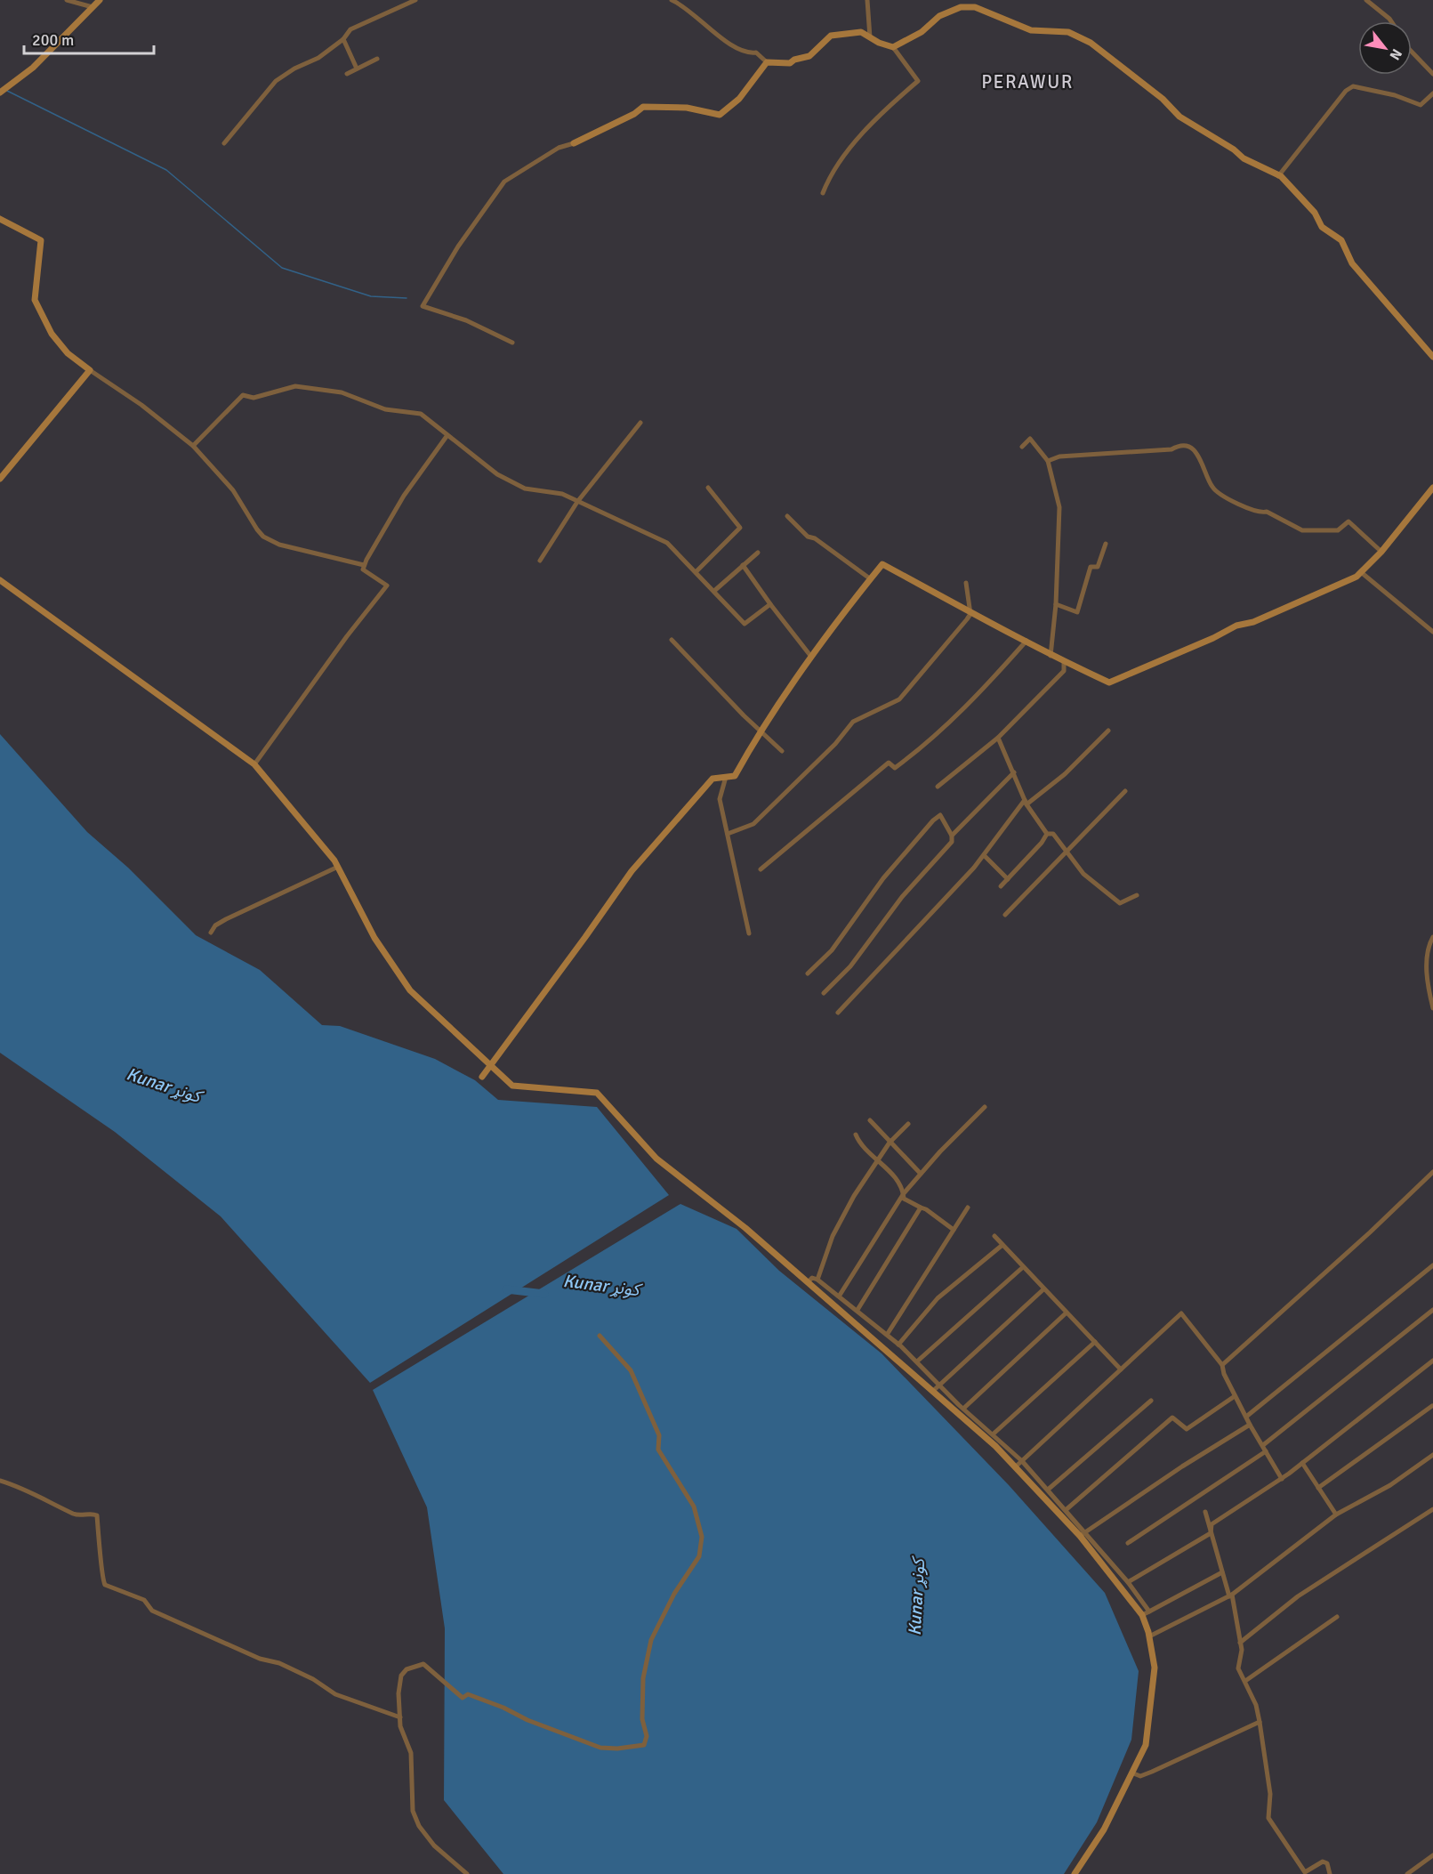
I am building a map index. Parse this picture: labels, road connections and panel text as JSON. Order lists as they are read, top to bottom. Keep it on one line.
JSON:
{"districts":["PERAWUR"],"water":["Kunar کونړ"],"scale_bar":"200 m","north":"bottom right"}
